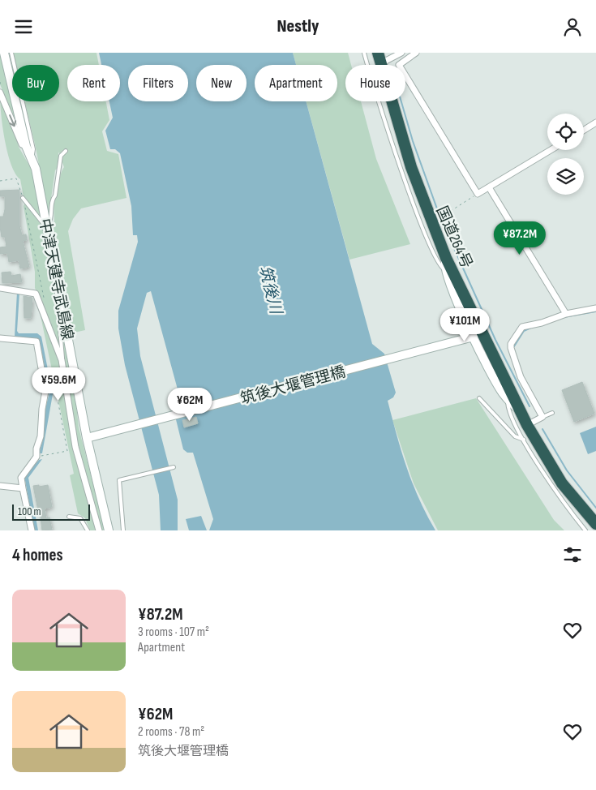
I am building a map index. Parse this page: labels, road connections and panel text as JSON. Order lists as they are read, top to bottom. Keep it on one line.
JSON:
{"streets":{"highway":["国道264号"],"street":["中津天建寺武島線","筑後大堰管理橋"]},"crossings":[["中津天建寺武島線","筑後大堰管理橋"]],"water":["筑後川"],"scale_bar":"100 m","page":{"header":"Nestly","chip":["Buy","Rent","Filters","New","Apartment","House"],"price":["¥87.2M","¥101M","¥59.6M","¥62M"],"scale":"100 m","heading":"4 homes","list":[{"name":"¥87.2M","note":"3 rooms · 107 m² · Apartment"},{"name":"¥62M","note":"2 rooms · 78 m² · 筑後大堰管理橋"}]}}
